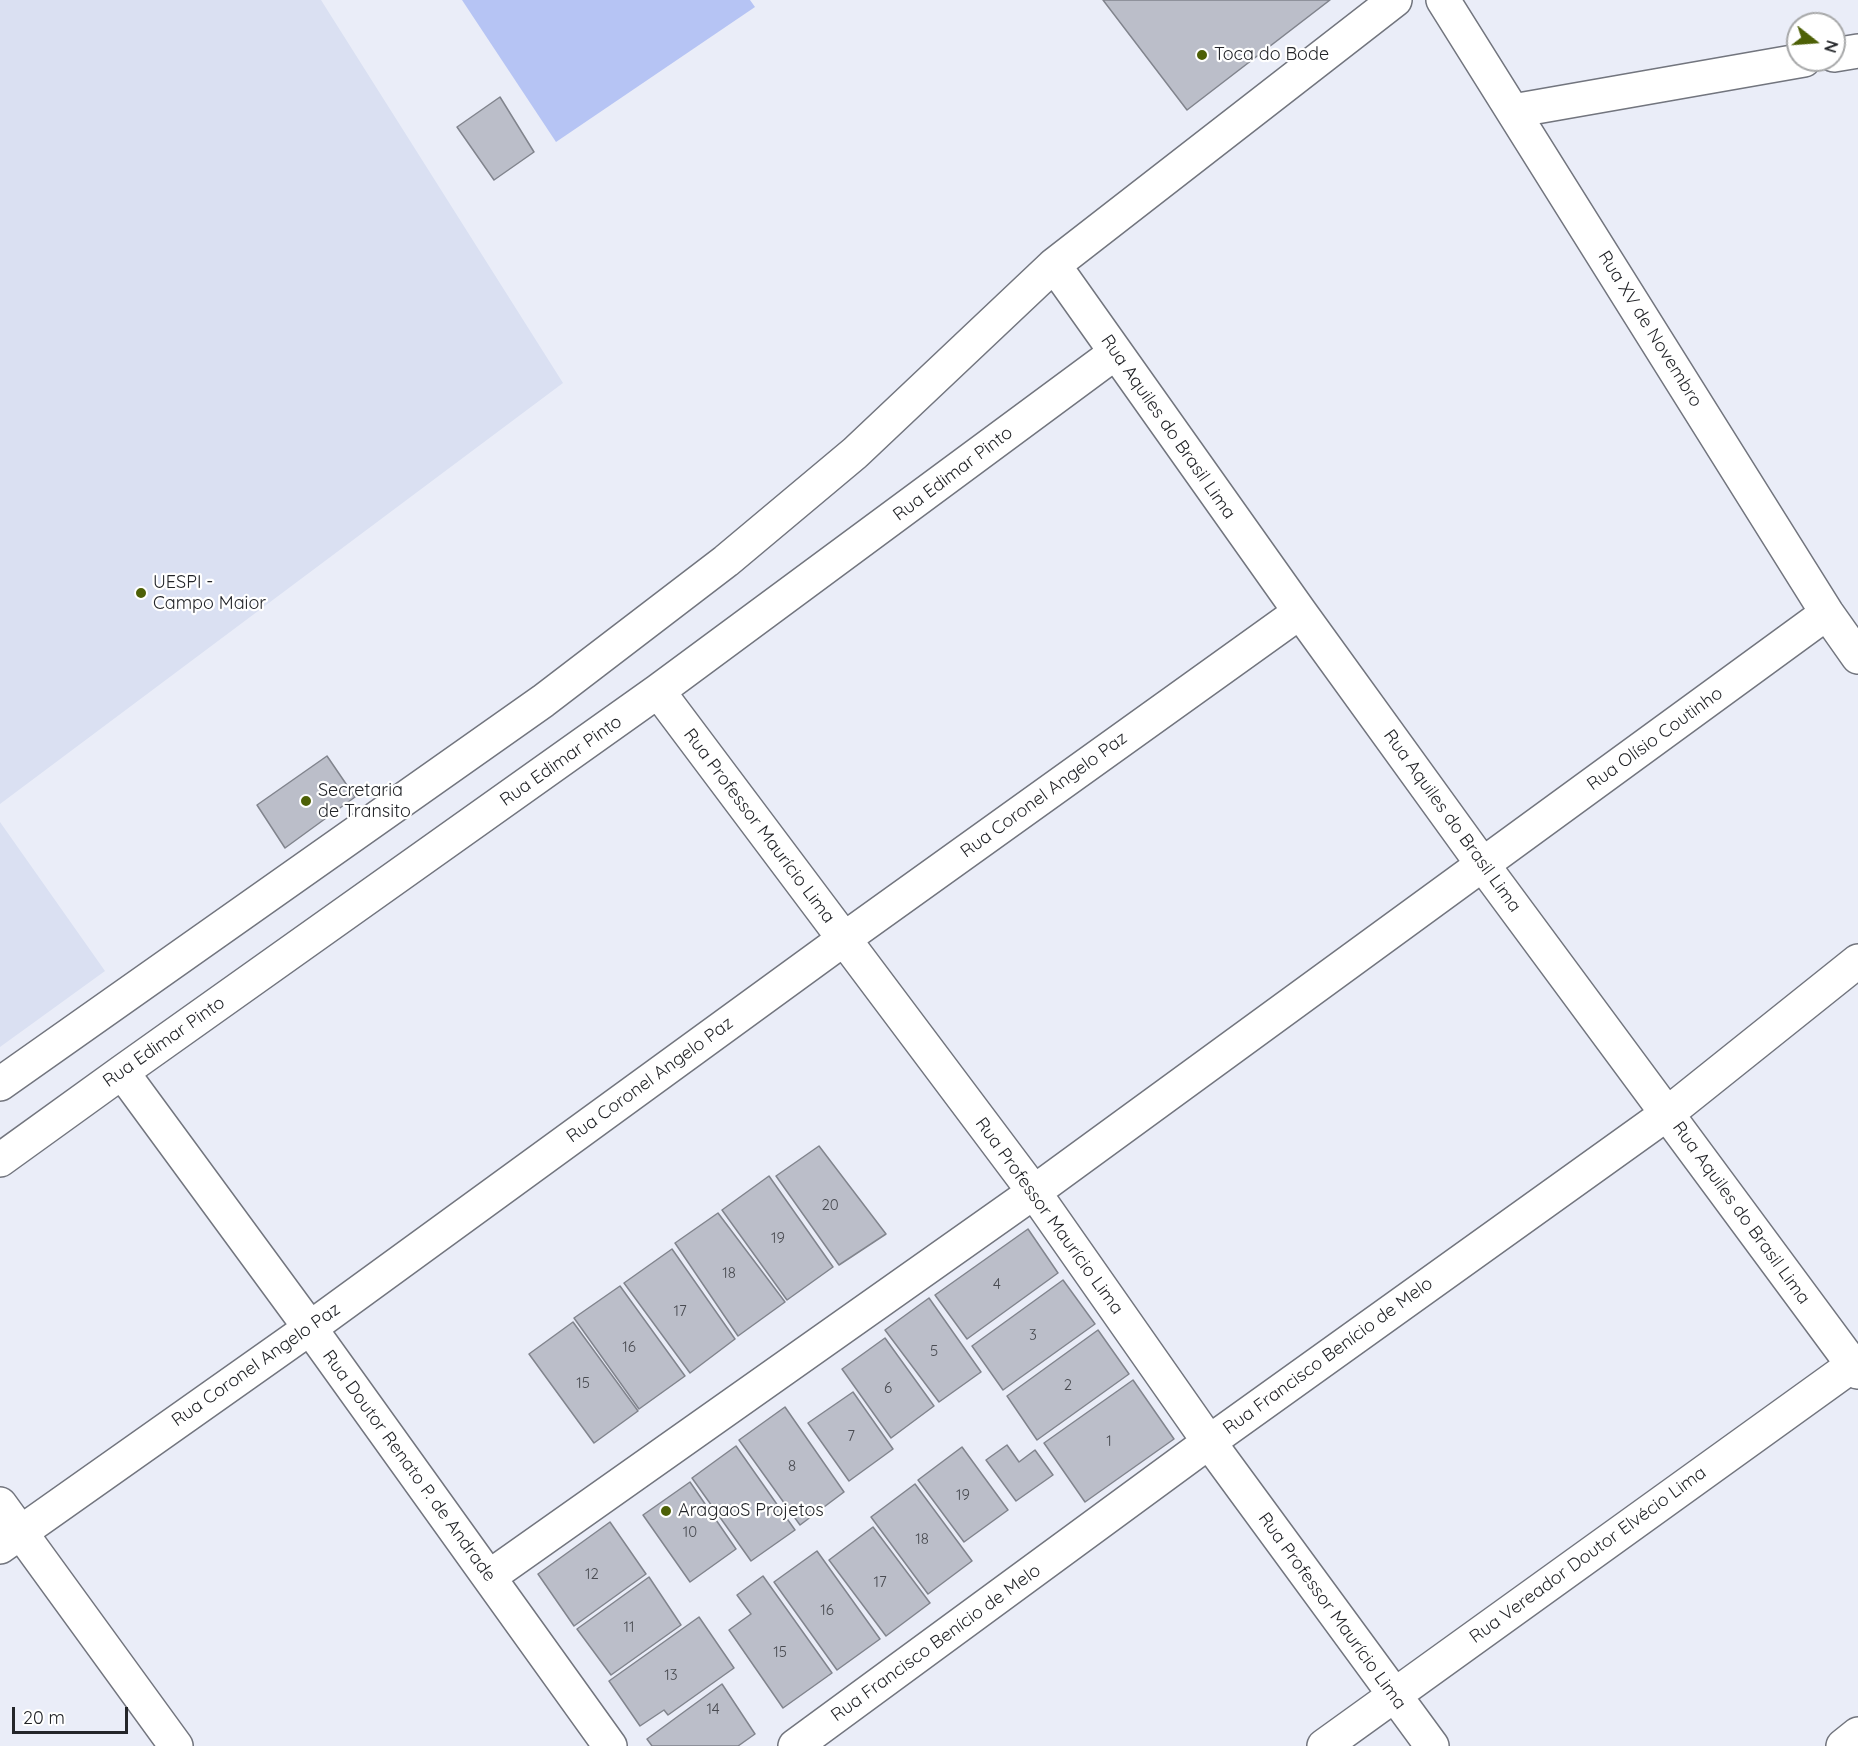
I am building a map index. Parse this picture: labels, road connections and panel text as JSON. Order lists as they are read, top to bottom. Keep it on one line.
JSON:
{"streets":{"street":["Rua XV de Novembro","Rua Aquiles do Brasil Lima","Rua Edimar Pinto","Rua Olísio Coutinho","Rua Coronel Angelo Paz","Rua Professor Maurício Lima","Rua Francisco Benício de Melo","Rua Doutor Renato P. de Andrade","Rua Vereador Doutor Elvécio Lima"]},"crossings":[["Rua XV de Novembro","Rua Olísio Coutinho"],["Rua Aquiles do Brasil Lima","Rua Edimar Pinto"],["Rua Aquiles do Brasil Lima","Rua Olísio Coutinho"],["Rua Aquiles do Brasil Lima","Rua Coronel Angelo Paz"],["Rua Aquiles do Brasil Lima","Rua Francisco Benício de Melo"],["Rua Aquiles do Brasil Lima","Rua Vereador Doutor Elvécio Lima"],["Rua Edimar Pinto","Rua Professor Maurício Lima"],["Rua Edimar Pinto","Rua Doutor Renato P. de Andrade"],["Rua Olísio Coutinho","Rua Professor Maurício Lima"],["Rua Olísio Coutinho","Rua Doutor Renato P. de Andrade"],["Rua Coronel Angelo Paz","Rua Professor Maurício Lima"],["Rua Coronel Angelo Paz","Rua Doutor Renato P. de Andrade"],["Rua Professor Maurício Lima","Rua Francisco Benício de Melo"],["Rua Professor Maurício Lima","Rua Vereador Doutor Elvécio Lima"]],"places":["Toca do Bode","UESPI - Campo Maior","Secretaria de Transito","AragaoS Projetos"],"house_numbers":["20","19","18","4","17","3","16","5","15","2","6","7","1","8","19","10","18","12","17","16","11","15","13","14"],"scale_bar":"20 m","north":"right"}
